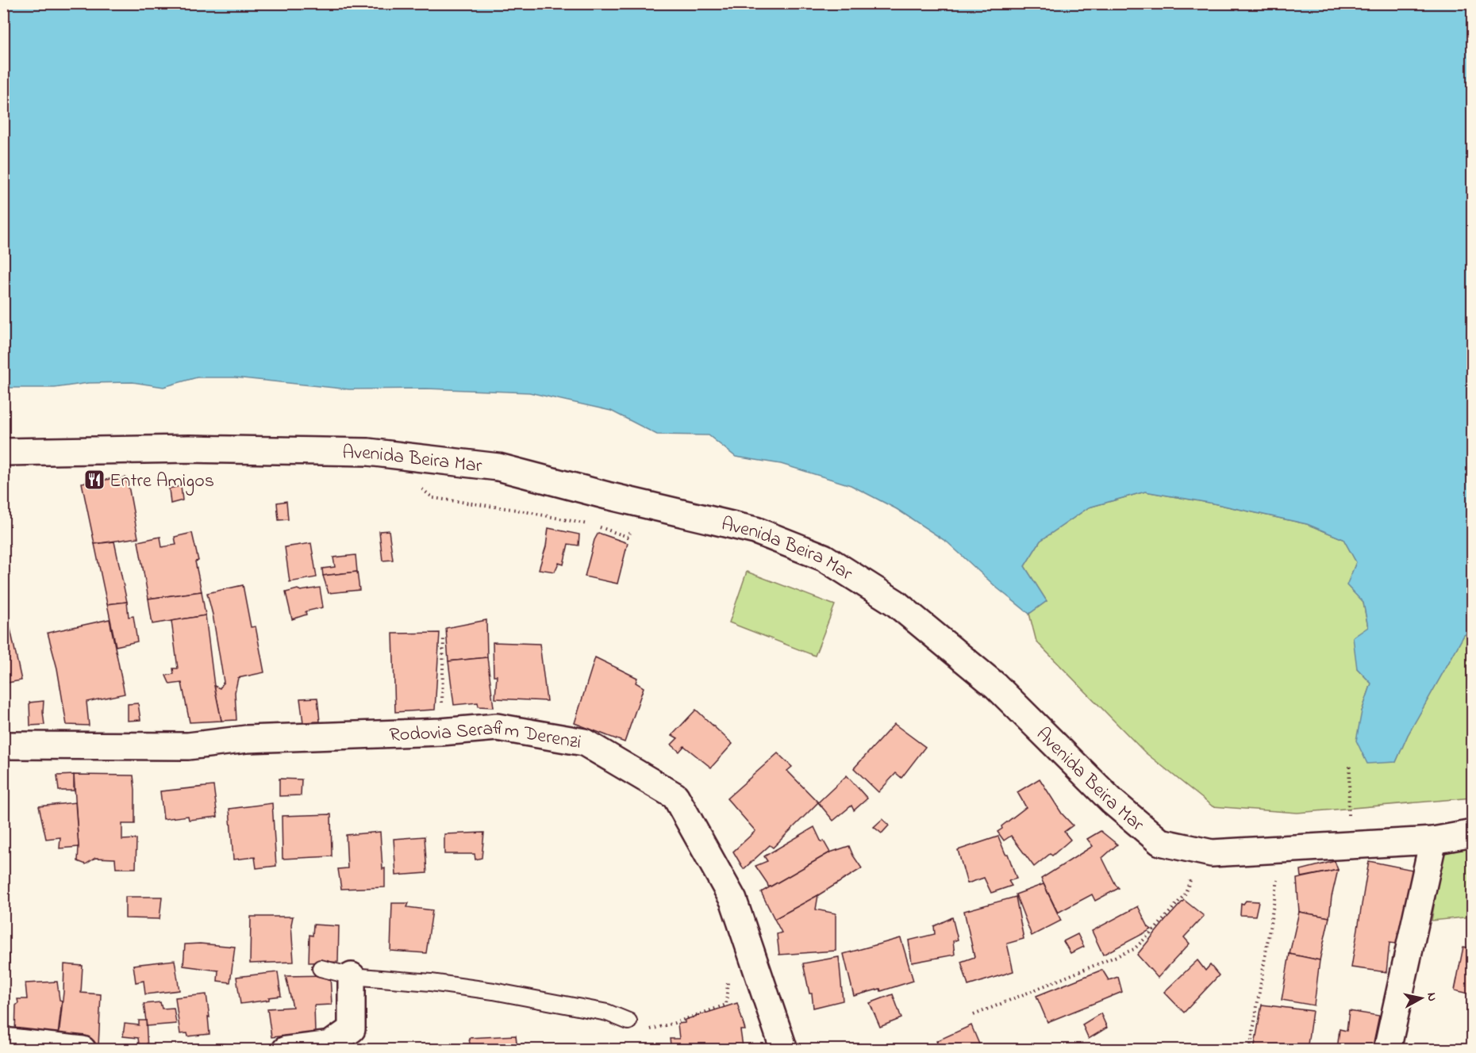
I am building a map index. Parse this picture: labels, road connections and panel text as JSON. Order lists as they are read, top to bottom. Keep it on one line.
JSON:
{"streets":{"street":["Avenida Beira Mar","Rodovia Serafim Derenzi"]},"places":{"restaurant":["Entre Amigos"]},"north":"right"}
